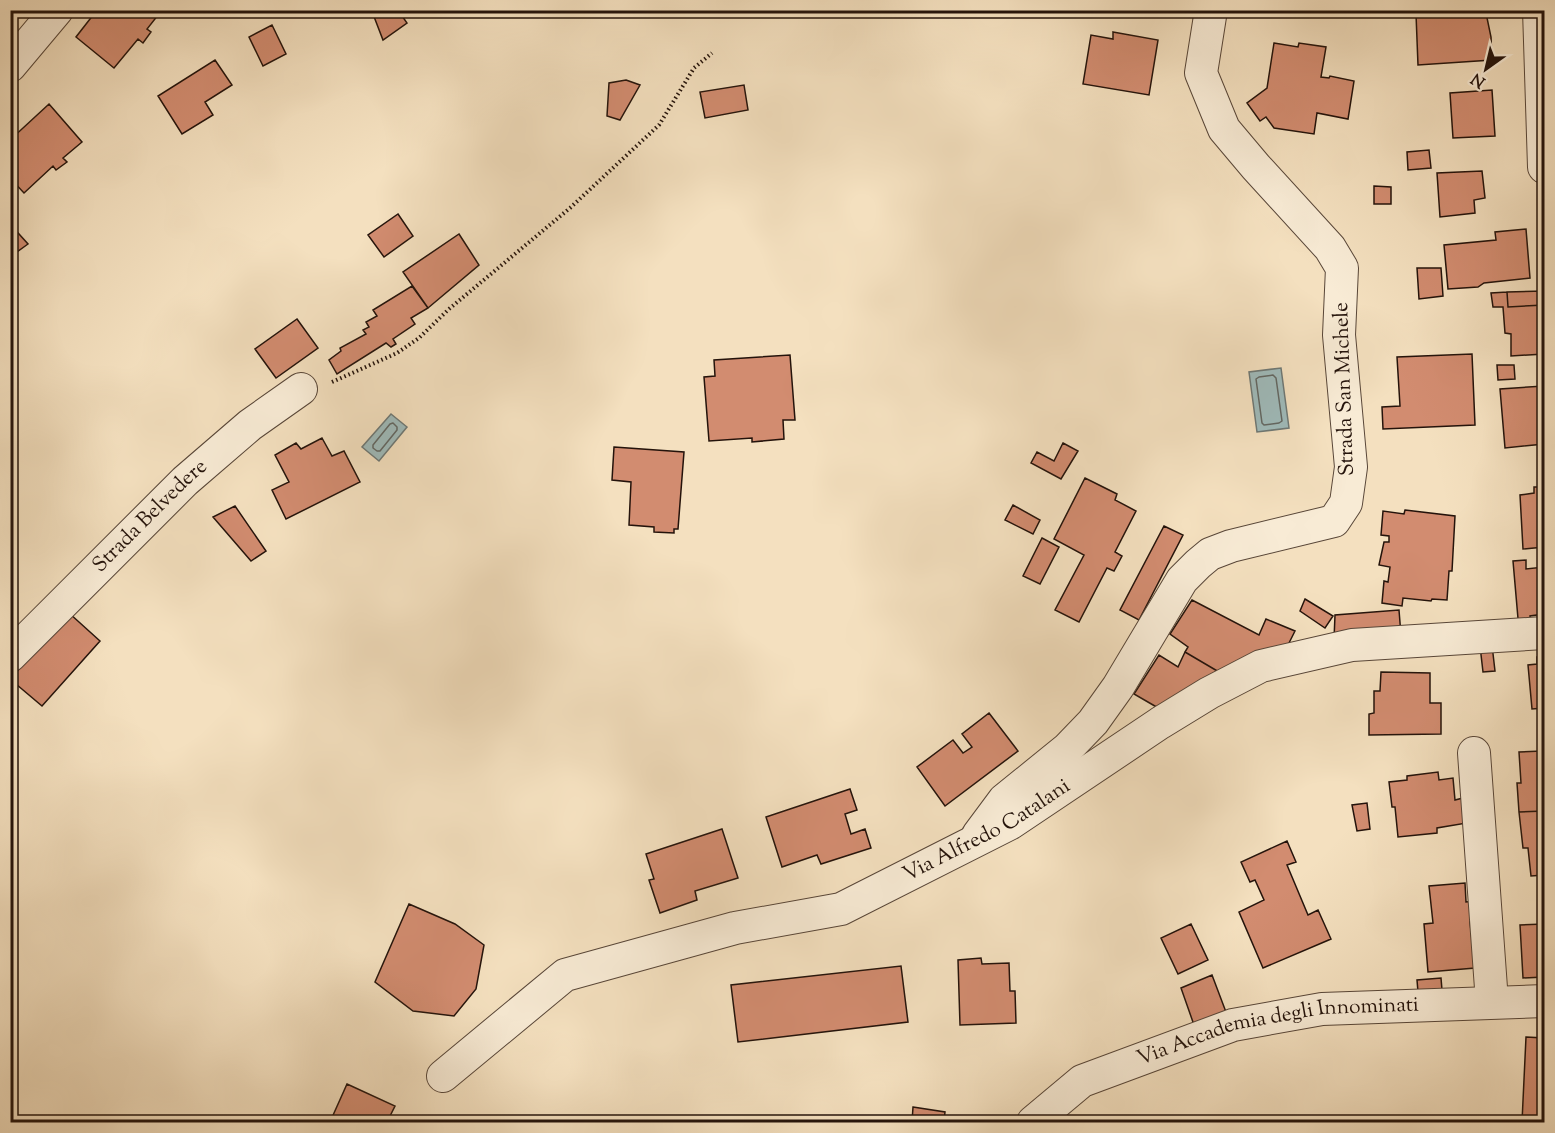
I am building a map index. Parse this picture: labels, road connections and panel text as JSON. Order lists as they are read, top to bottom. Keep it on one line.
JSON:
{"streets":{"street":["Strada San Michele","Strada Belvedere","Via Alfredo Catalani","Via Accademia degli Innominati"]},"crossings":[["Strada San Michele","Via Alfredo Catalani"]],"north":"bottom left"}
